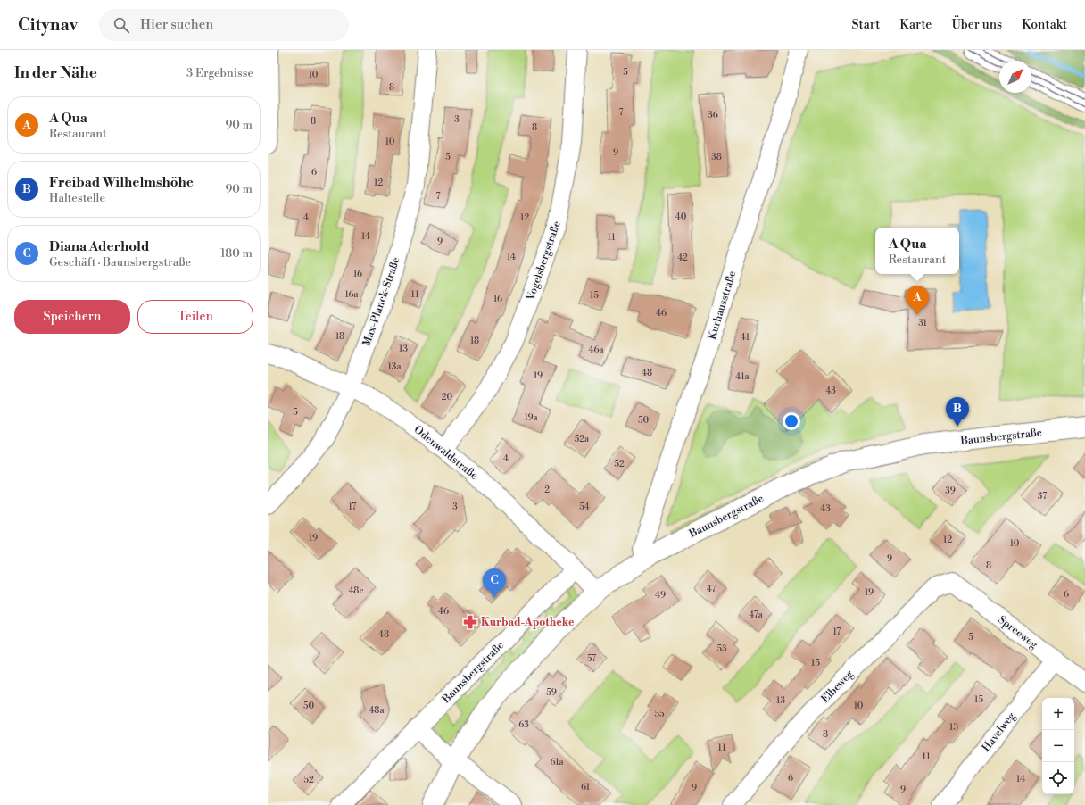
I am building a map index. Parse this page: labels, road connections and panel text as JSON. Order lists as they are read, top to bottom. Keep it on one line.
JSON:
{"streets":{"main road":["Baunsbergstraße"],"street":["Vogelsbergstraße","Max-Planck-Straße","Kurhausstraße","Odenwaldstraße","Spreeweg","Elbeweg","Havelweg"]},"crossings":[["Vogelsbergstraße","Odenwaldstraße"],["Max-Planck-Straße","Odenwaldstraße"],["Kurhausstraße","Baunsbergstraße"],["Baunsbergstraße","Odenwaldstraße"],["Spreeweg","Elbeweg"],["Spreeweg","Havelweg"]],"places":{"pharmacy":["Kurbad-Apotheke"]},"house_numbers":["5","10","8","7","36","3","8","8","10","9","5","38","6","12","7","40","4","12","14","11","9","14","42","16","16a","11","15","16","46","31","18","41","18","13","46a","13a","48","19","41a","43","20","5","19a","50","52a","4","52","2","39","37","17","3","54","43","19","12","10","9","8","47","48c","19","6","49","46","47a","17","48","5","53","57","15","59","15","13","50","10","48a","55","63","13","8","11","11","61a","6","14","52","61","9","9"],"north":"top right","page":{"header":"Citynav","search":"Hier suchen","nav":["Start","Karte","Über uns","Kontakt"],"heading":["In der Nähe","3 Ergebnisse"],"list":[{"mark":"A","name":"A Qua","note":"Restaurant","value":"90 m"},{"mark":"B","name":"Freibad Wilhelmshöhe","note":"Haltestelle","value":"90 m"},{"mark":"C","name":"Diana Aderhold","note":"Geschäft · Baunsbergstraße","value":"180 m"}],"popup":["A Qua","Restaurant"],"pins":["A","B","C"],"buttons":["Speichern","Teilen"],"map_buttons":["+","−"]}}
